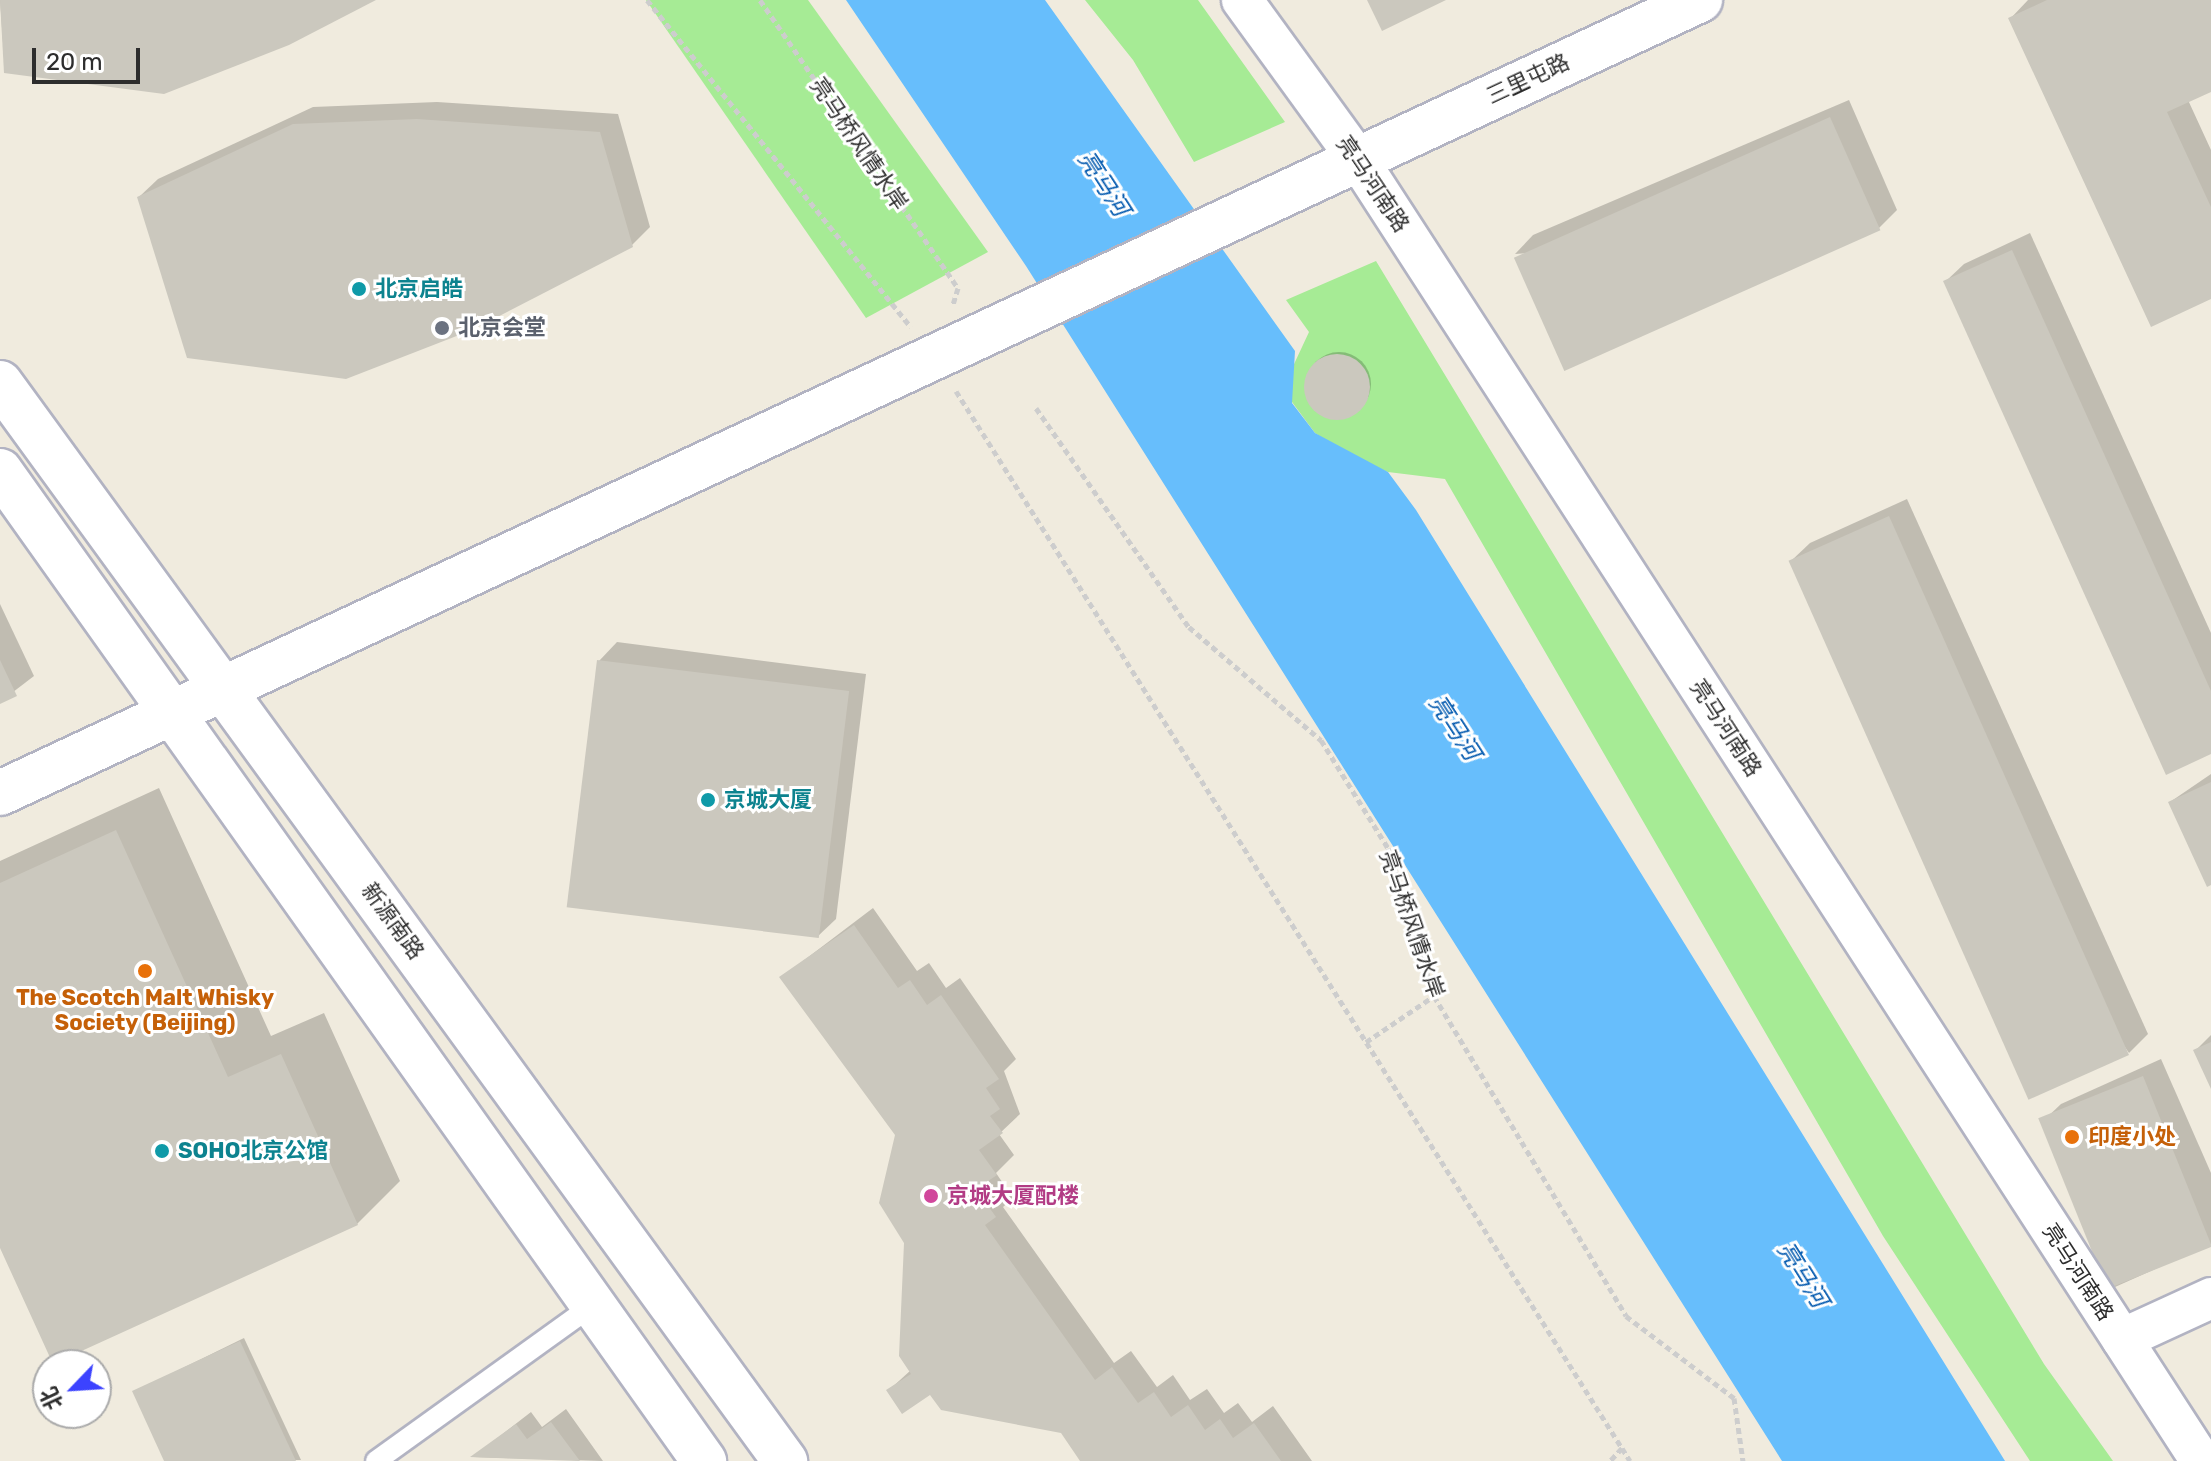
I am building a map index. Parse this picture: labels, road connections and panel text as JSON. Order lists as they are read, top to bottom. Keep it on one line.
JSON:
{"streets":{"main road":["三里屯路","新源南路"],"street":["亮马河南路"],"path":["亮马桥风情水岸"]},"crossings":[["三里屯路","亮马河南路"],["三里屯路","新源南路"]],"water":["亮马河"],"places":["北京启皓","北京会堂","京城大厦","The Scotch Malt Whisky Society (Beijing)","印度小处","SOHO北京公馆","京城大厦配楼"],"scale_bar":"20 m","north":"bottom left"}
